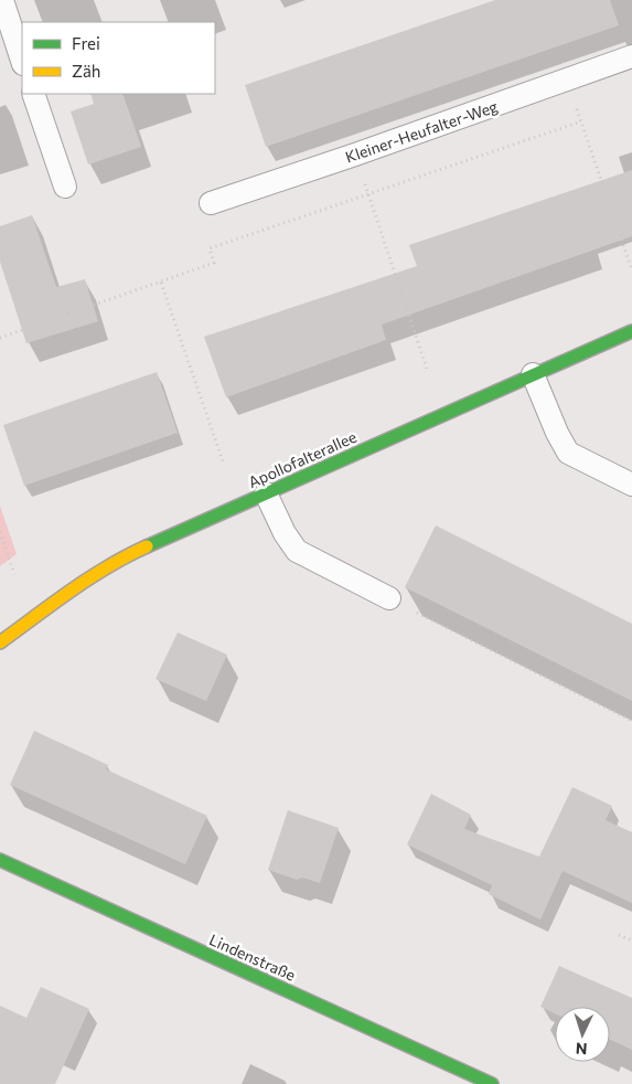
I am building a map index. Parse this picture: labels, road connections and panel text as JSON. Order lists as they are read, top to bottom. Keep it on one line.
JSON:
{"streets":{"street":["Apollofalterallee","Lindenstraße"],"lane":["Kleiner-Heufalter-Weg"]},"legend":["Frei","Zäh"],"north":"bottom"}
